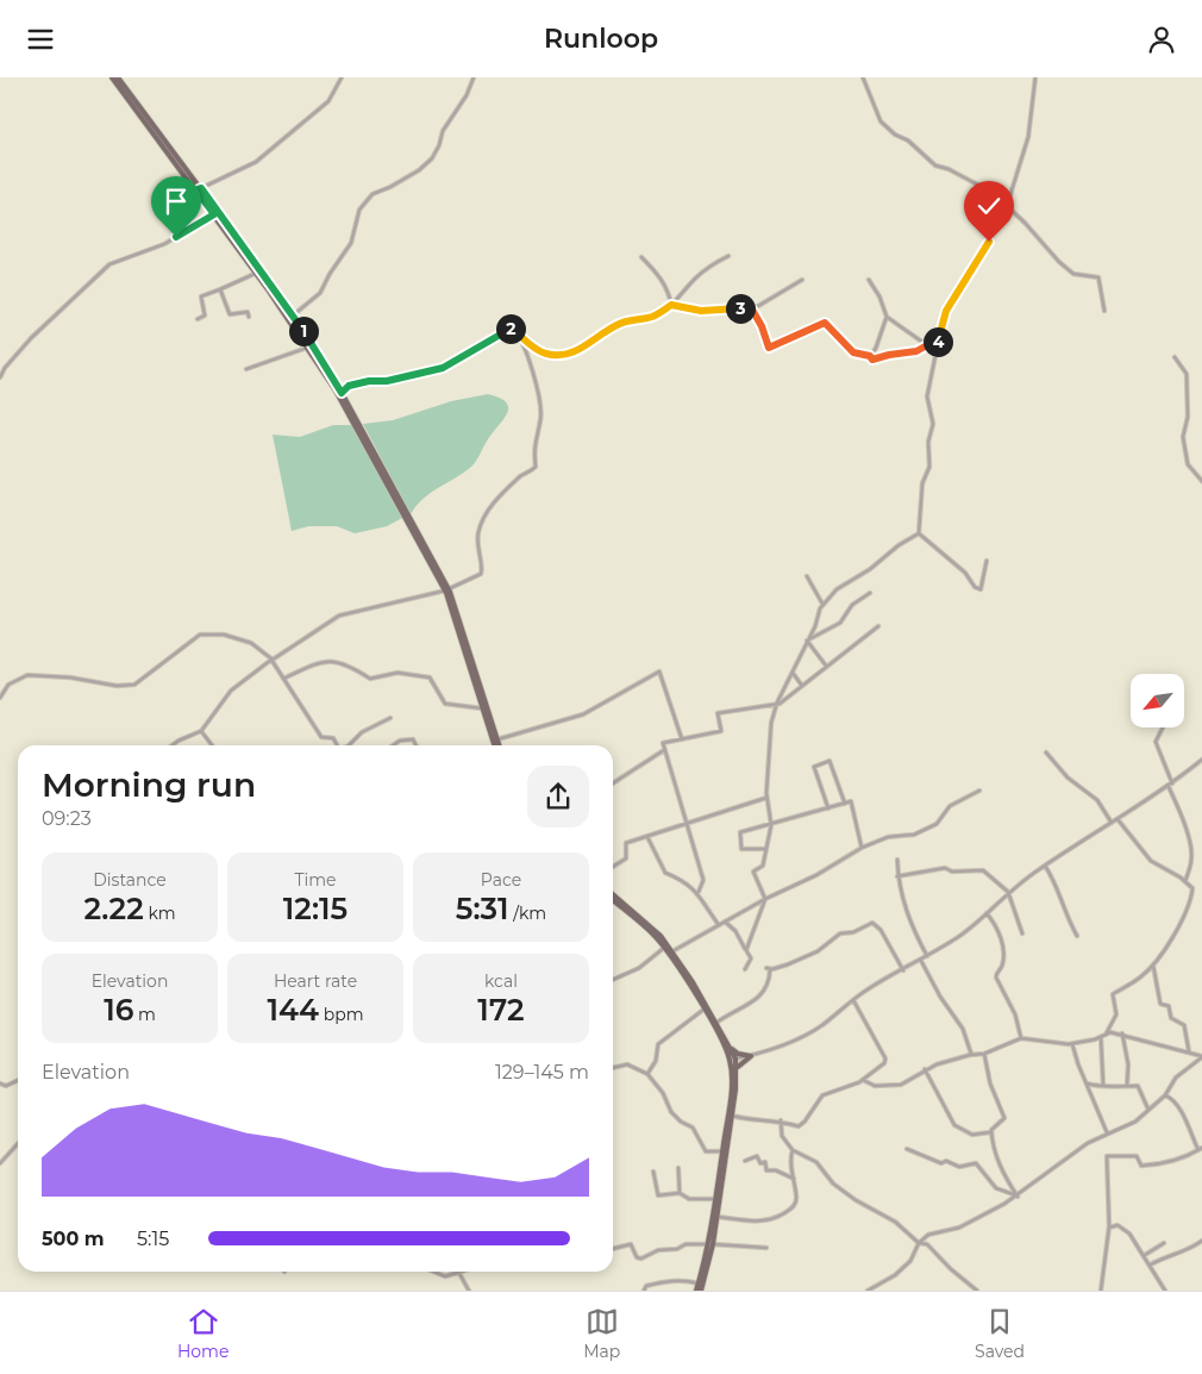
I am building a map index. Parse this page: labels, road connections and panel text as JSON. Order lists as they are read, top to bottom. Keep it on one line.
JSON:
{"north":"bottom left","page":{"header":"Runloop","pins":["3","2","1","4"],"heading":["Morning run","09:23"],"stats":[["Distance","2.22 km"],["Time","12:15"],["Pace","5:31 /km"],["Elevation","16 m"],["Heart rate","144 bpm"],["kcal","172"]],"chart":["Elevation","129–145 m"],"list":[{"name":"500 m","note":"5:15"}],"tabs":["Home","Map","Saved"]}}
